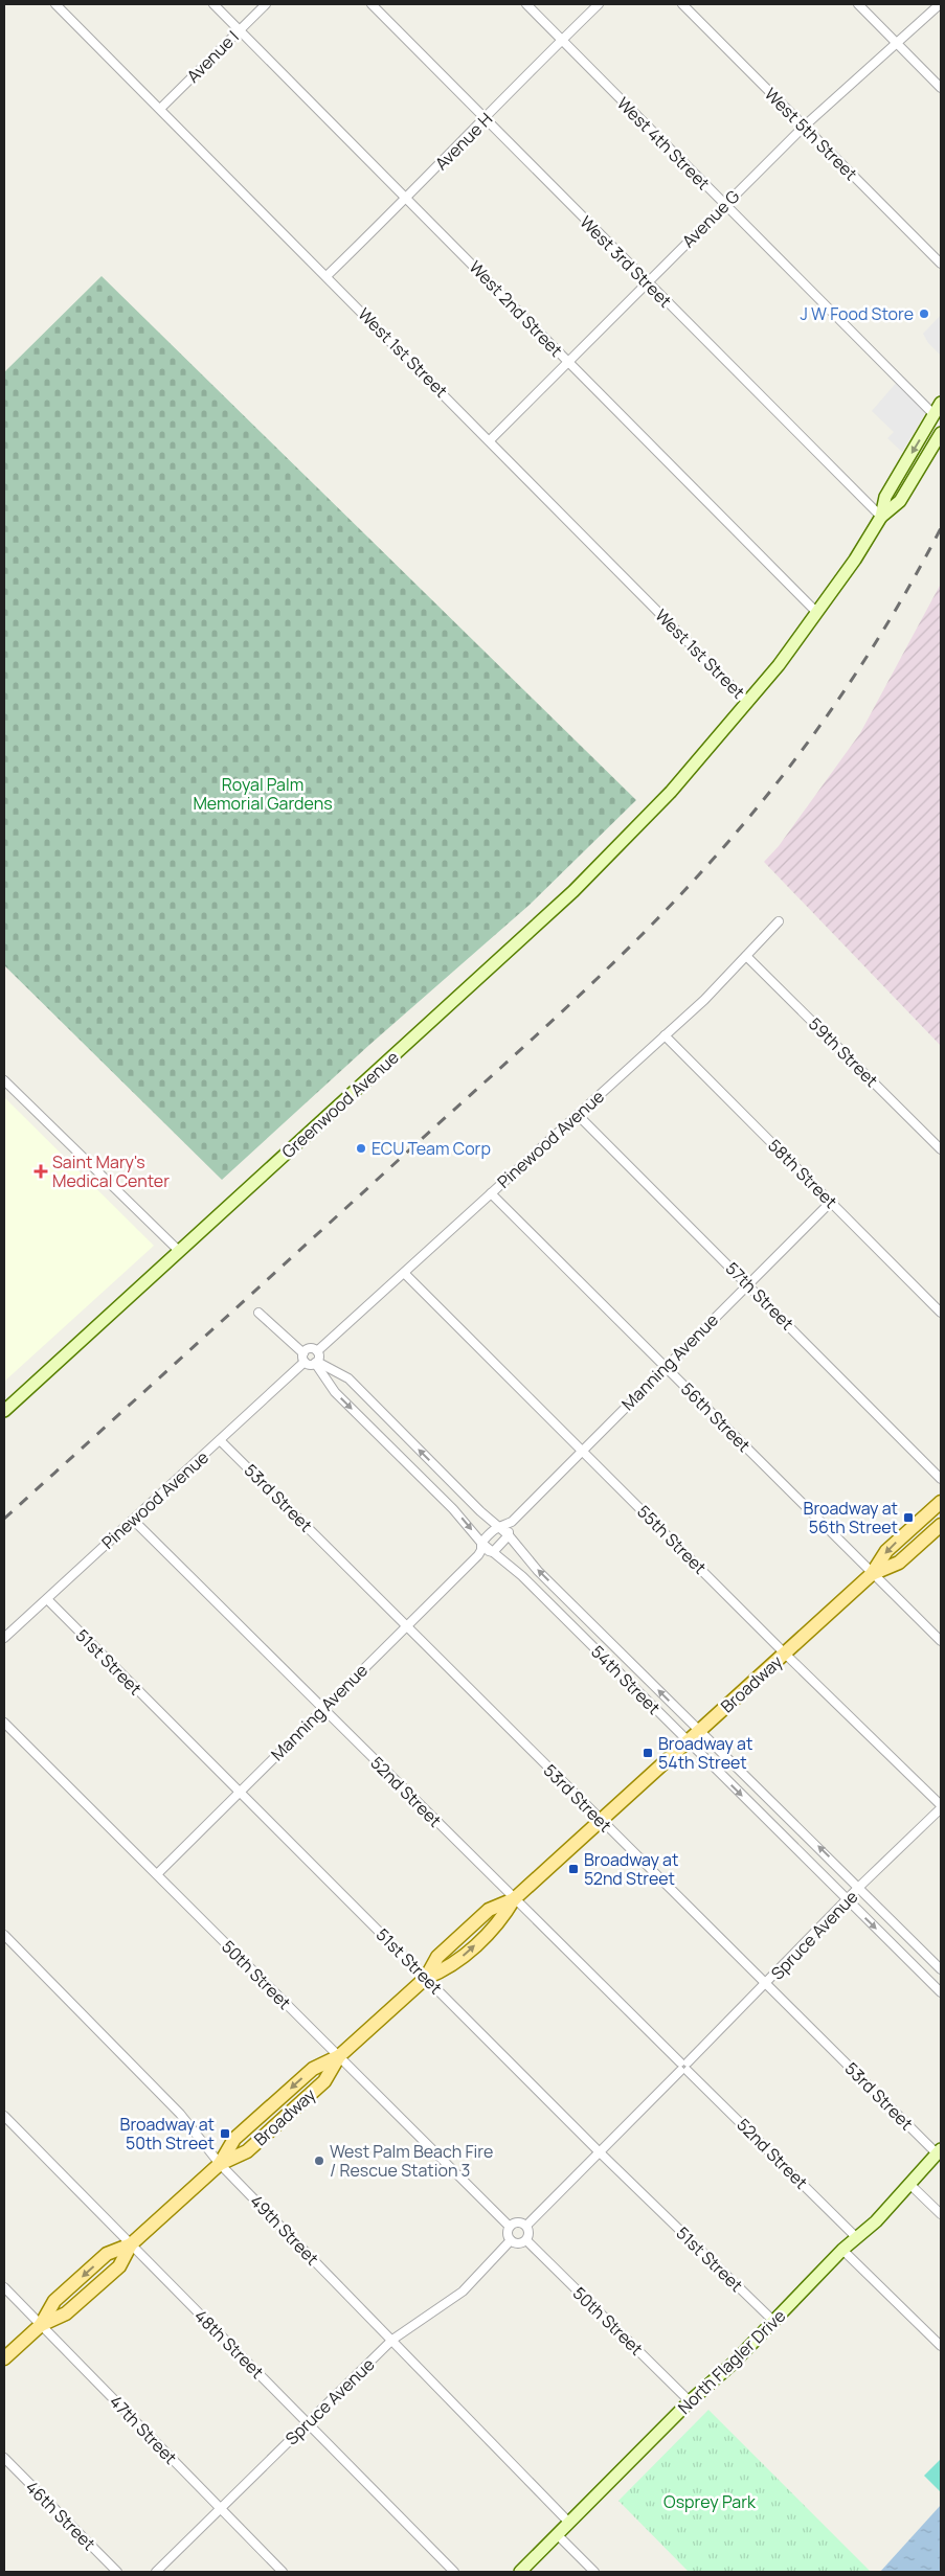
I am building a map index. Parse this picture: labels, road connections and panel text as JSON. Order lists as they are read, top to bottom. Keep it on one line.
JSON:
{"streets":{"main road":["Greenwood Avenue","Broadway","North Flagler Drive"],"street":["Avenue I","West 5th Street","Avenue H","West 4th Street","Avenue G","West 3rd Street","West 2nd Street","West 1st Street","59th Street","Pinewood Avenue","58th Street","57th Street","Manning Avenue","56th Street","53rd Street","55th Street","51st Street","54th Street","52nd Street","Spruce Avenue","50th Street","49th Street","48th Street","47th Street","46th Street"]},"crossings":[["Avenue I","West 2nd Street"],["Avenue I","West 1st Street"],["West 5th Street","Avenue G"],["Avenue H","West 4th Street"],["Avenue H","West 3rd Street"],["Avenue H","West 2nd Street"],["Avenue H","West 1st Street"],["West 4th Street","Avenue G"],["Avenue G","West 3rd Street"],["Avenue G","West 2nd Street"],["Avenue G","West 1st Street"],["West 3rd Street","Greenwood Avenue"],["West 2nd Street","Greenwood Avenue"],["West 1st Street","Greenwood Avenue"],["59th Street","Pinewood Avenue"],["Pinewood Avenue","58th Street"],["Pinewood Avenue","57th Street"],["Pinewood Avenue","56th Street"],["Pinewood Avenue","53rd Street"],["Pinewood Avenue","55th Street"],["Pinewood Avenue","51st Street"],["Pinewood Avenue","54th Street"],["Pinewood Avenue","52nd Street"],["58th Street","Manning Avenue"],["57th Street","Manning Avenue"],["Manning Avenue","56th Street"],["Manning Avenue","53rd Street"],["Manning Avenue","55th Street"],["Manning Avenue","51st Street"],["Manning Avenue","54th Street"],["Manning Avenue","52nd Street"],["Manning Avenue","50th Street"],["56th Street","Broadway"],["53rd Street","Broadway"],["53rd Street","Spruce Avenue"],["53rd Street","North Flagler Drive"],["55th Street","Broadway"],["55th Street","Spruce Avenue"],["51st Street","Broadway"],["51st Street","Spruce Avenue"],["51st Street","North Flagler Drive"],["54th Street","Broadway"],["54th Street","Spruce Avenue"],["Broadway","52nd Street"],["Broadway","50th Street"],["Broadway","49th Street"],["Broadway","48th Street"],["Broadway","47th Street"],["52nd Street","Spruce Avenue"],["52nd Street","North Flagler Drive"],["Spruce Avenue","50th Street"],["Spruce Avenue","49th Street"],["Spruce Avenue","48th Street"],["Spruce Avenue","47th Street"],["50th Street","North Flagler Drive"],["49th Street","North Flagler Drive"]],"parks":["Royal Palm Memorial Gardens","Osprey Park"],"places":{"other":["J W Food Store","ECU Team Corp","West Palm Beach Fire / Rescue Station 3"],"health":["Saint Mary's Medical Center"],"transit":["Broadway at 56th Street","Broadway at 54th Street","Broadway at 52nd Street","Broadway at 50th Street"]}}
